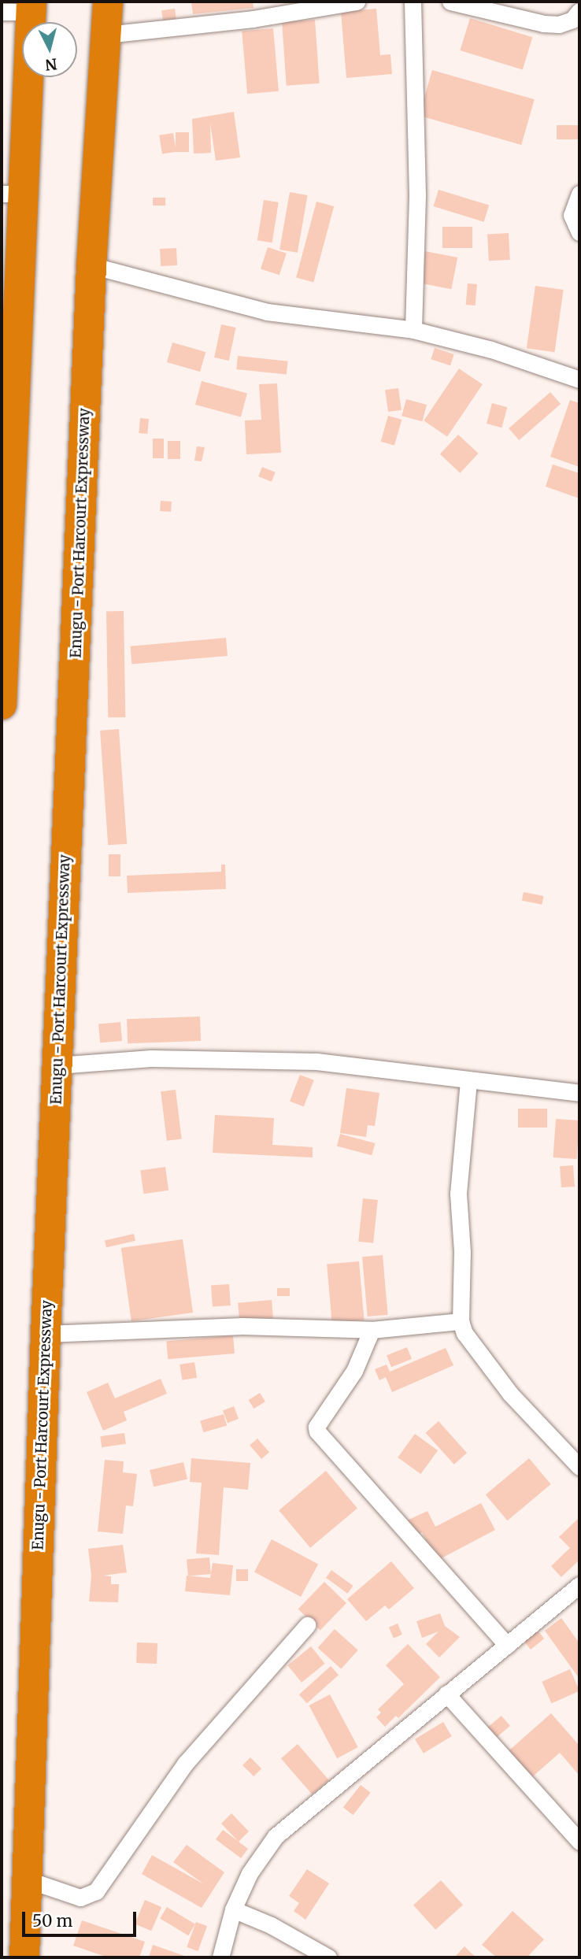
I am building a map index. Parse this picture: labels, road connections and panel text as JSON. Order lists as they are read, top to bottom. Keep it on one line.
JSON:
{"streets":{"highway":["Enugu - Port Harcourt Expressway"]},"scale_bar":"50 m","north":"bottom"}
